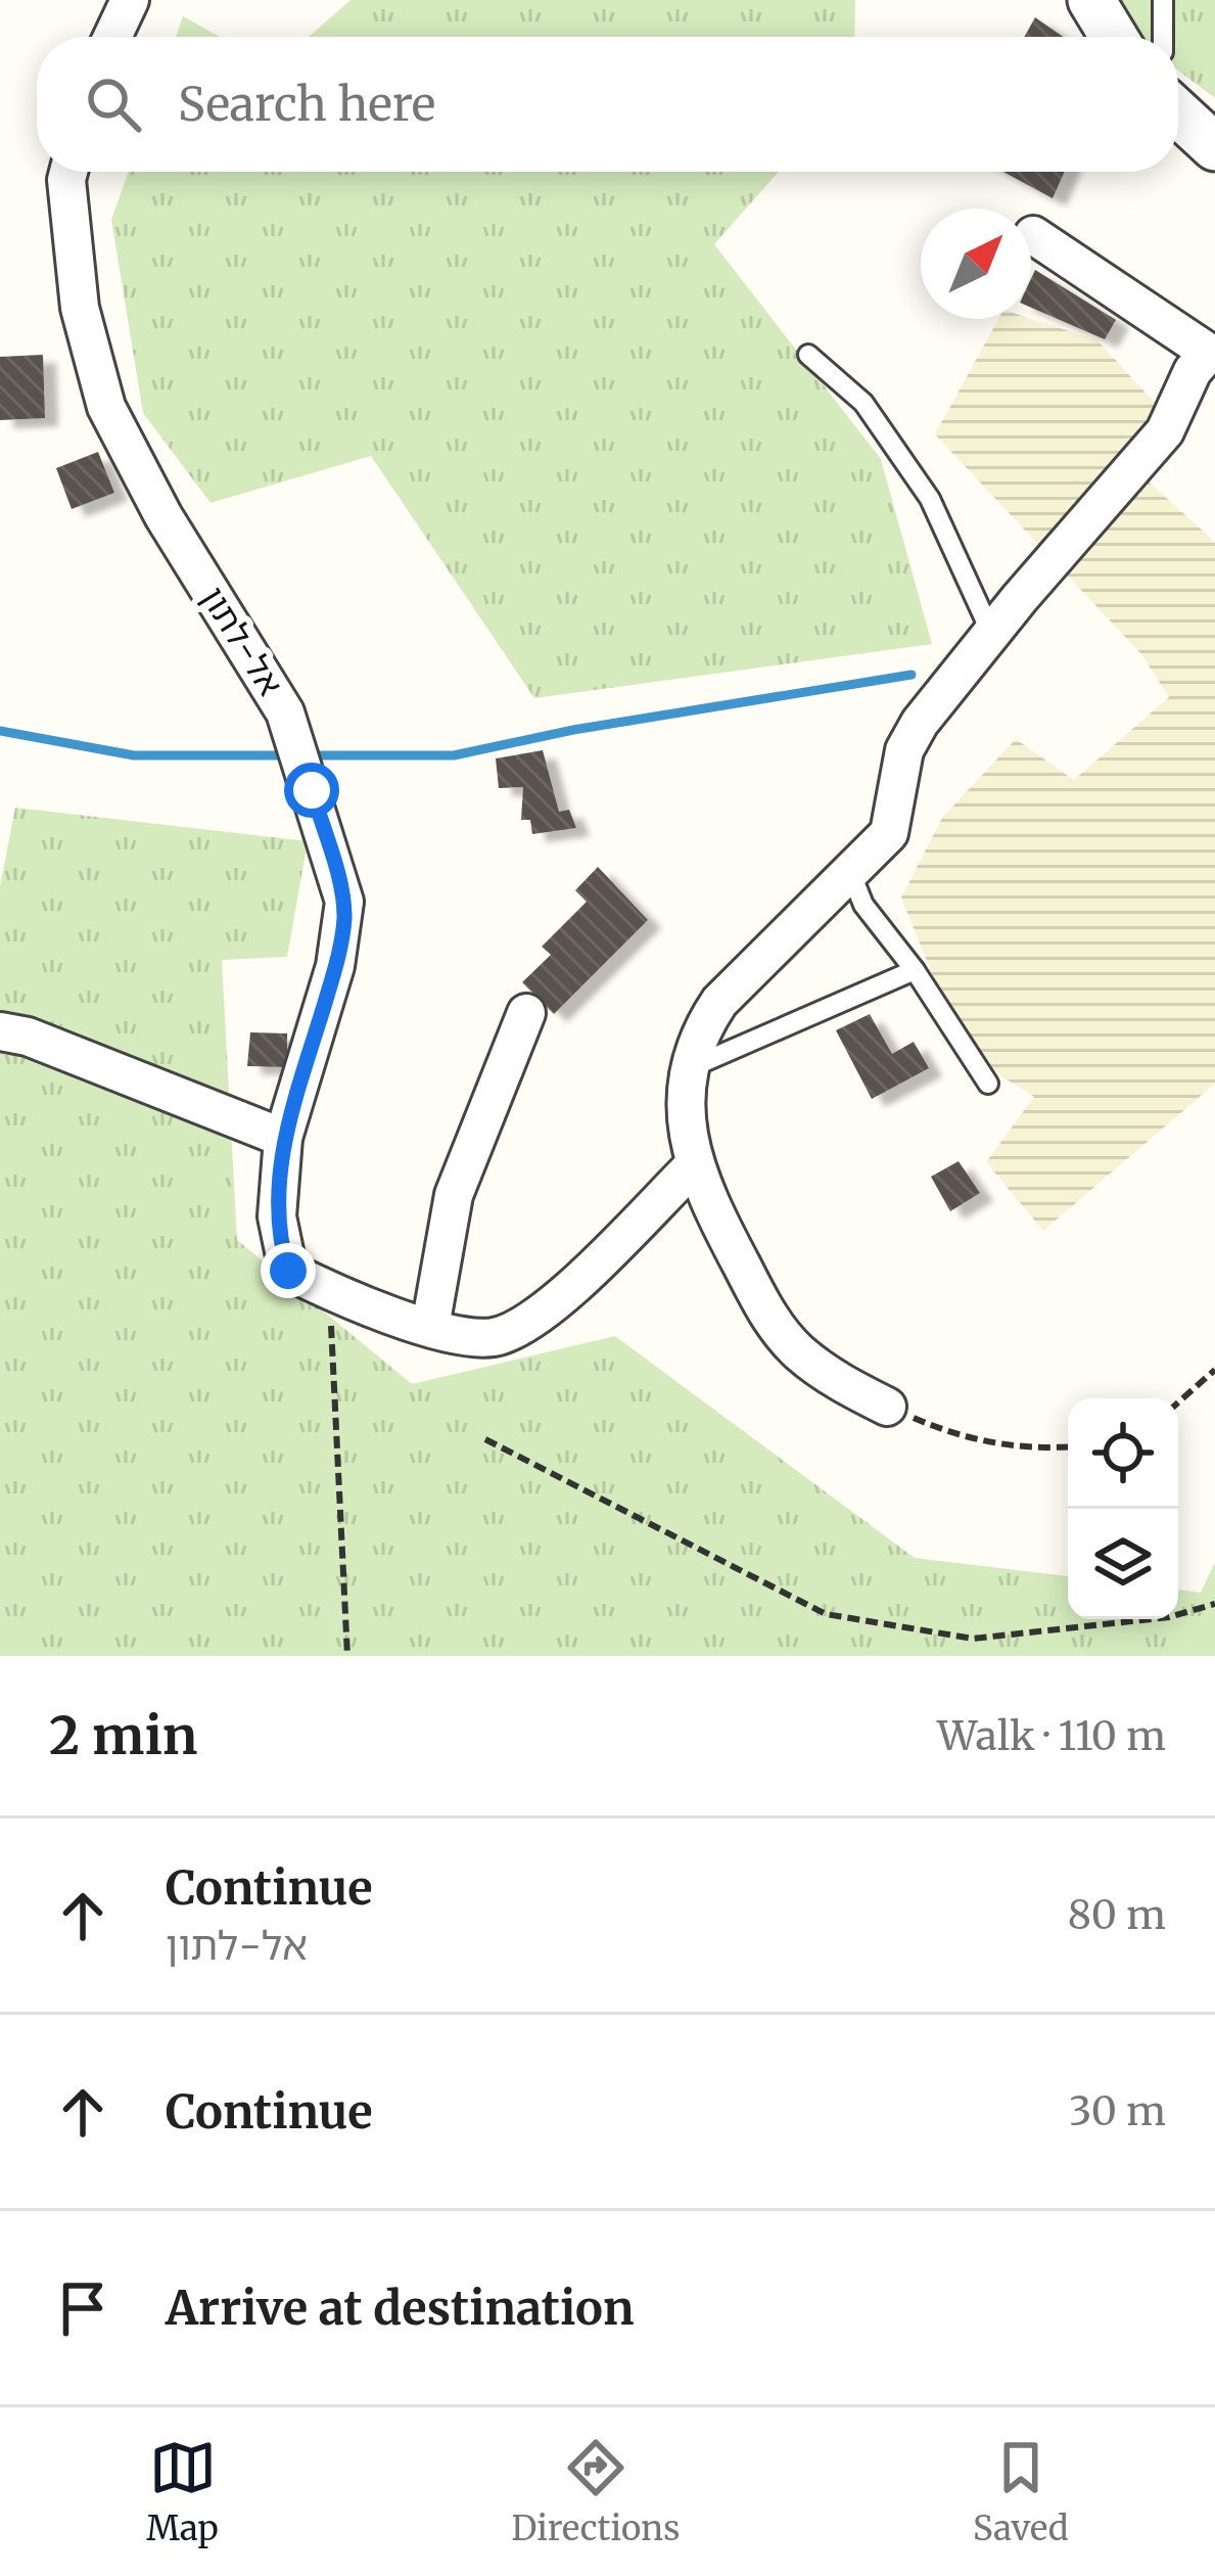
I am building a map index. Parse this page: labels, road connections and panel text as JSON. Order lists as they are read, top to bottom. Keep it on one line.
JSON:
{"streets":{"street":["אל-לתון"]},"north":"top right","page":{"search":"Search here","heading":["2 min","Walk · 110 m"],"list":[["Continue","אל-לתון","80 m"],["Continue","30 m"],"Arrive at destination"],"nav":["Map","Directions","Saved"]}}
